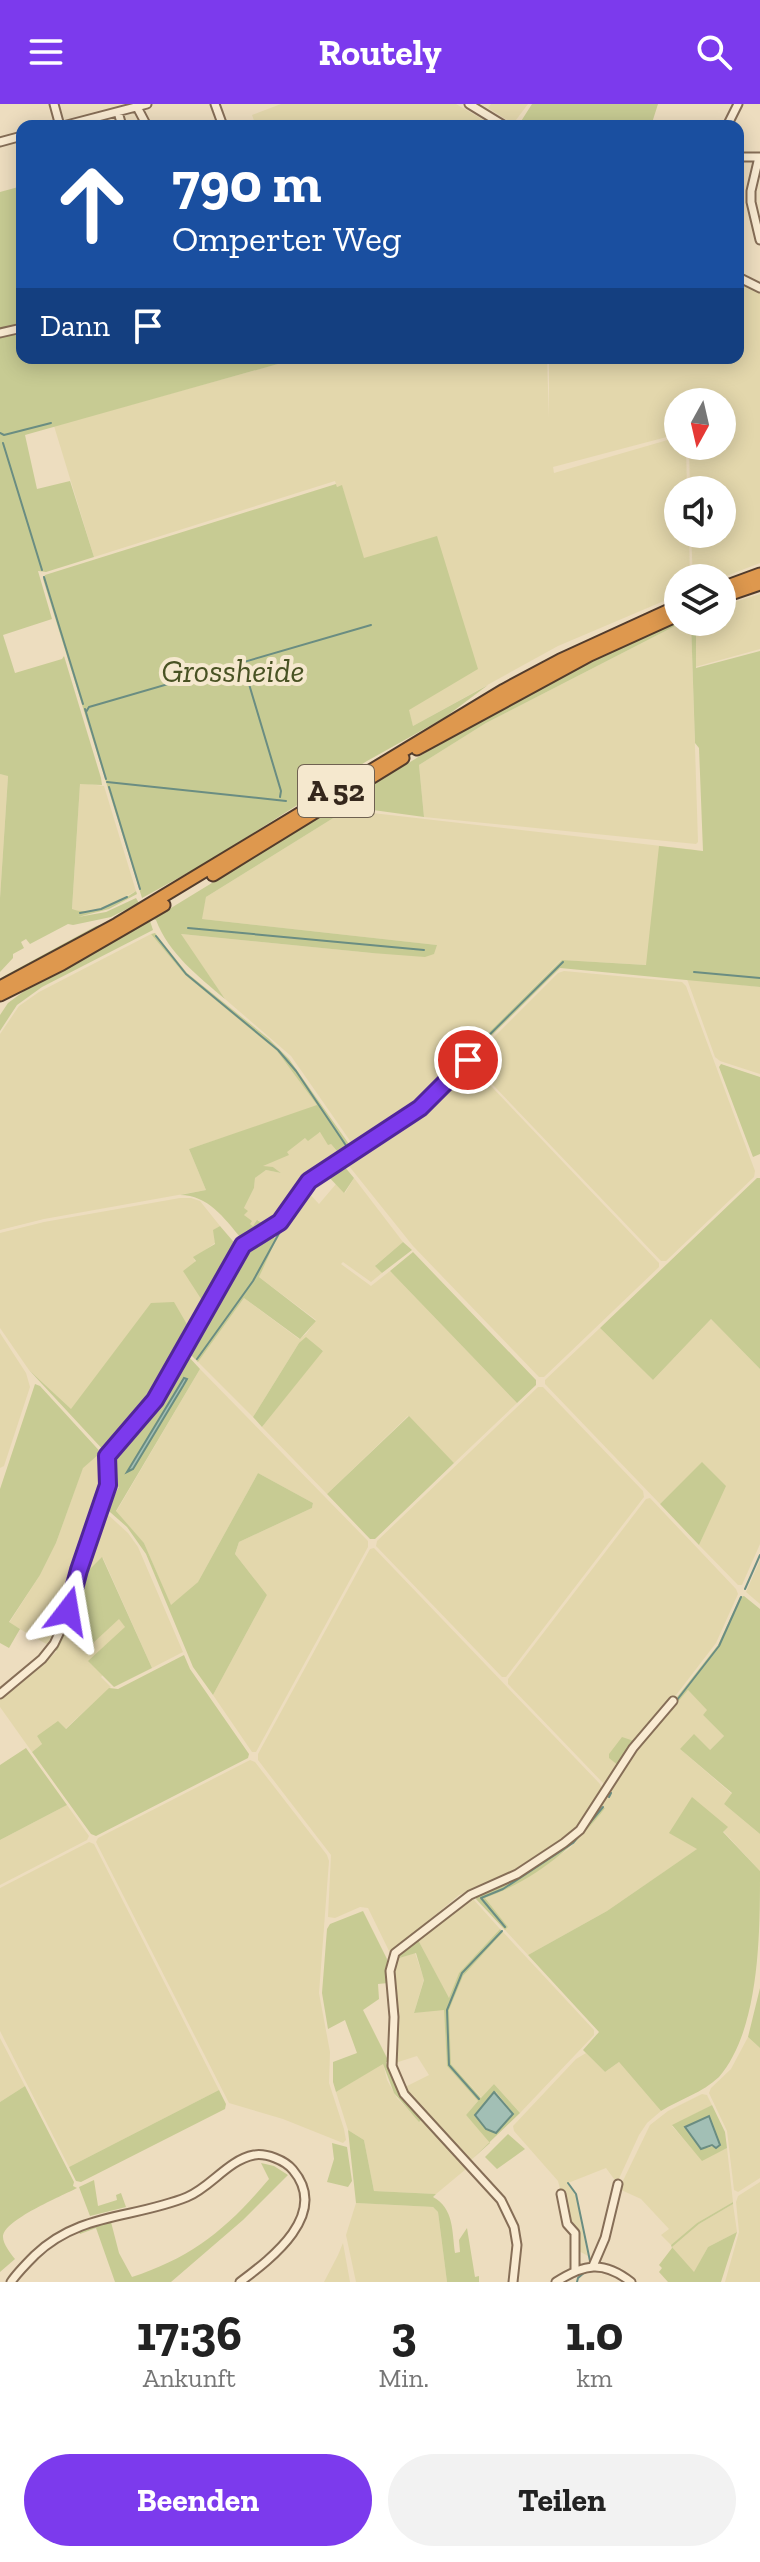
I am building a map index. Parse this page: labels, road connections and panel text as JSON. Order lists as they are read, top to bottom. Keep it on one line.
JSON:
{"streets":{"highway":["A 52"]},"parks":["Grossheide"],"north":"bottom","page":{"header":"Routely","turn":["790 m","Omperter Weg"],"then":"Dann","eta":["17:36","Ankunft","3","Min.","1.0","km"],"buttons":["Beenden","Teilen"]}}
